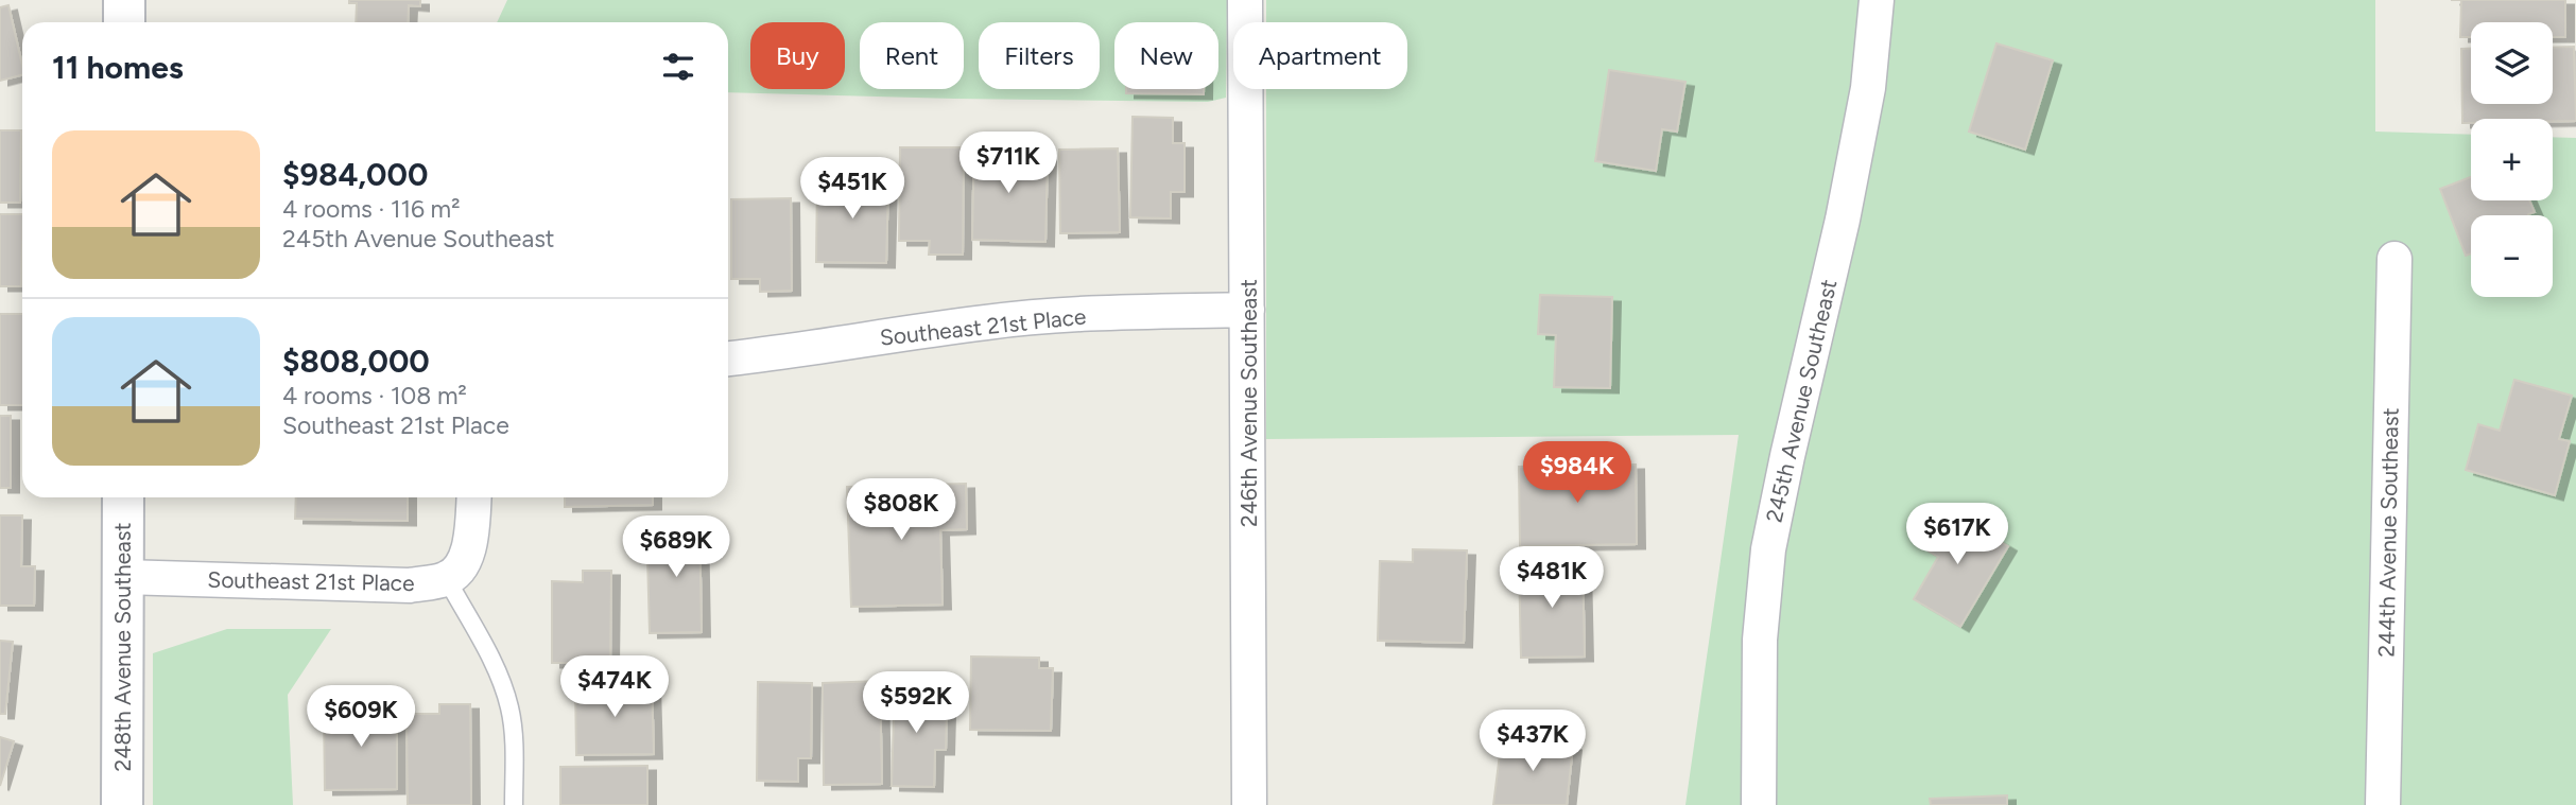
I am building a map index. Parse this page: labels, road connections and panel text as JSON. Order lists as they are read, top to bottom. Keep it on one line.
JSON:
{"streets":{"street":["Southeast 21st Place","245th Avenue Southeast","246th Avenue Southeast","244th Avenue Southeast","248th Avenue Southeast"]},"crossings":[["Southeast 21st Place","246th Avenue Southeast"],["Southeast 21st Place","248th Avenue Southeast"]],"page":{"map_buttons":["+","−"],"chip":["Buy","Rent","Filters","New","Apartment"],"heading":"11 homes","list":[{"name":"$984,000","note":"4 rooms · 116 m² · 245th Avenue Southeast"},{"name":"$808,000","note":"4 rooms · 108 m² · Southeast 21st Place"}],"price":["$711K","$451K","$984K","$808K","$617K","$689K","$481K","$474K","$592K","$609K","$437K"]}}
